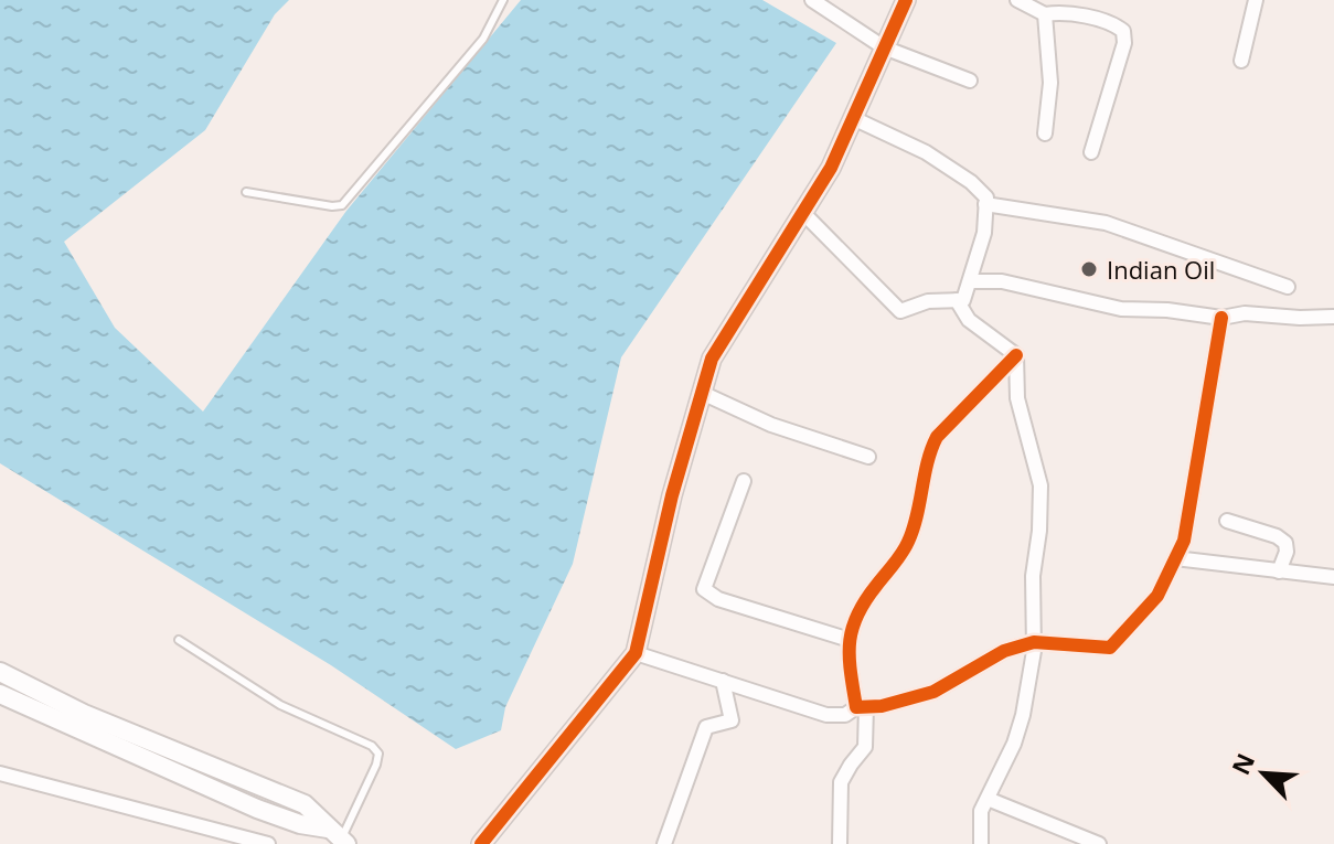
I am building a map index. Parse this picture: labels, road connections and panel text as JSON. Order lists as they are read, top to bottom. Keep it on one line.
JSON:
{"places":["Indian Oil"],"north":"top left"}
